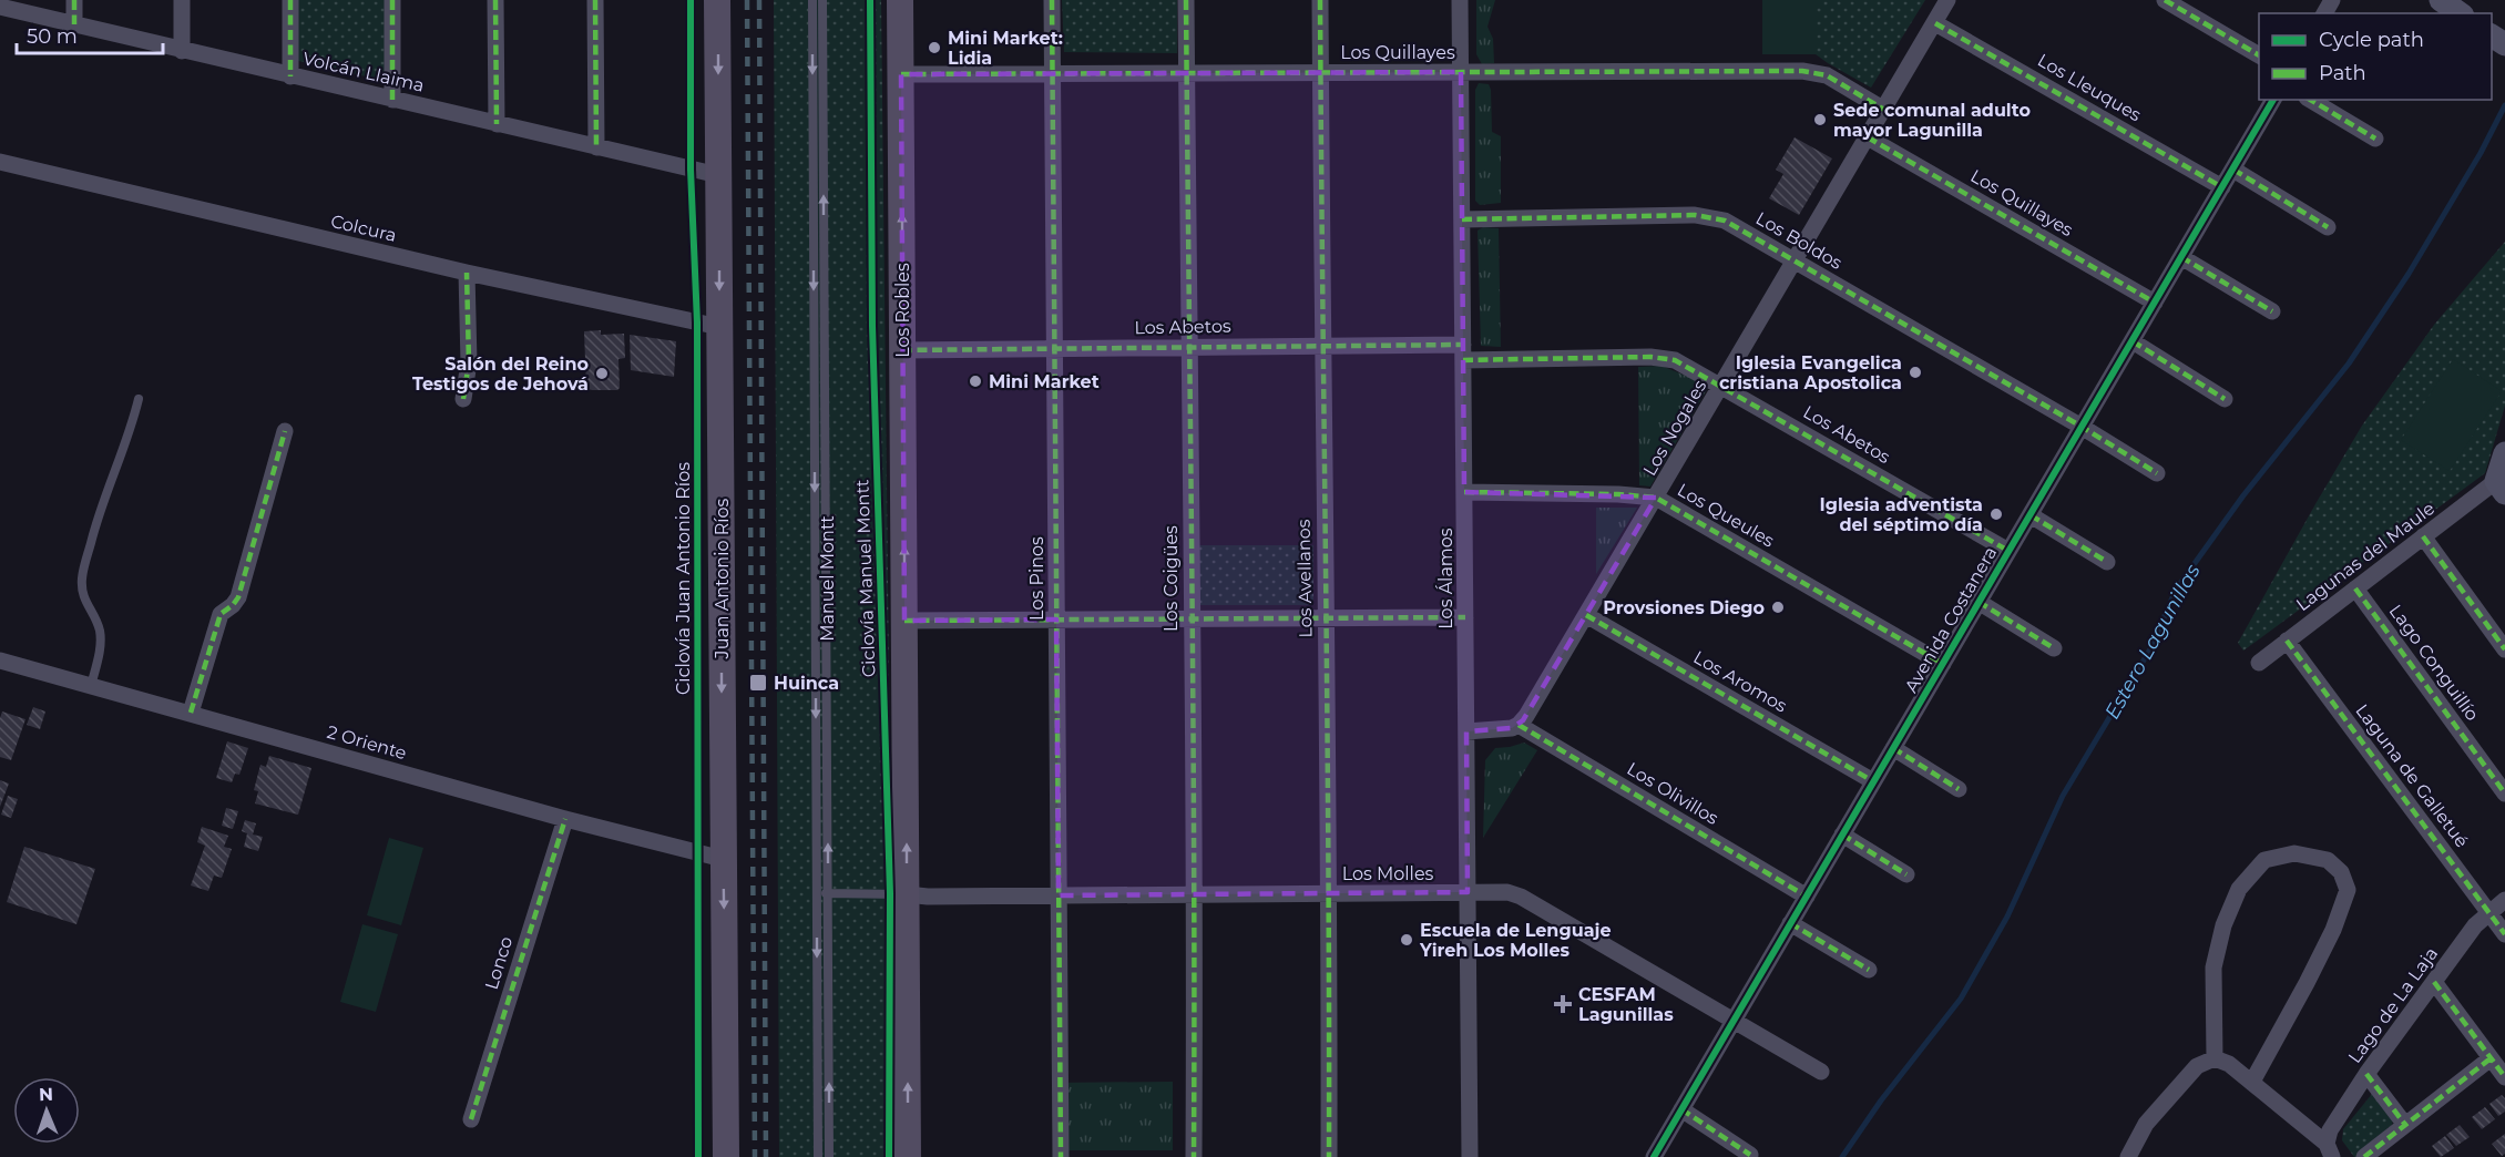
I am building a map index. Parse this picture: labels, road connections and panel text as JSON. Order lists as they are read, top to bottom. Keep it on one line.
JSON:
{"streets":{"main road":["Los Robles","Juan Antonio Ríos"],"street":["Los Quillayes","Volcán Llaima","Los Lleuques","Colcura","Los Boldos","Los Abetos","Los Nogales","Los Queules","Lagunas del Maule","Los Pinos","Los Coigües","Los Avellanos","Los Álamos","Avenida Costanera","Lago Conguillío","Los Aromos","2 Oriente","Laguna de Galletué","Los Olivillos","Los Molles","Lonco","Lago de La Laja"],"lane":["Manuel Montt"],"cycle path":["Ciclovía Juan Antonio Ríos","Ciclovía Manuel Montt"]},"crossings":[["Los Quillayes","Los Robles"],["Los Quillayes","Los Nogales"],["Los Quillayes","Los Pinos"],["Los Quillayes","Los Coigües"],["Los Quillayes","Los Avellanos"],["Los Quillayes","Los Álamos"],["Los Quillayes","Avenida Costanera"],["Volcán Llaima","Juan Antonio Ríos"],["Los Lleuques","Los Nogales"],["Los Lleuques","Avenida Costanera"],["Colcura","Juan Antonio Ríos"],["Los Boldos","Los Nogales"],["Los Boldos","Los Álamos"],["Los Boldos","Avenida Costanera"],["Los Robles","Los Abetos"],["Los Abetos","Los Nogales"],["Los Abetos","Los Pinos"],["Los Abetos","Los Coigües"],["Los Abetos","Los Avellanos"],["Los Abetos","Los Álamos"],["Los Abetos","Avenida Costanera"],["Los Nogales","Los Queules"],["Los Nogales","Los Aromos"],["Los Nogales","Los Olivillos"],["Los Queules","Los Álamos"],["Los Queules","Avenida Costanera"],["Lagunas del Maule","Lago Conguillío"],["Lagunas del Maule","Laguna de Galletué"],["Juan Antonio Ríos","2 Oriente"],["Los Pinos","Los Molles"],["Los Coigües","Los Molles"],["Los Avellanos","Los Molles"],["Los Álamos","Los Molles"],["Avenida Costanera","Los Aromos"],["Avenida Costanera","Los Olivillos"],["Avenida Costanera","Los Molles"],["2 Oriente","Lonco"],["Laguna de Galletué","Lago de La Laja"]],"one_way":["Los Robles"],"water":["Estero Lagunillas"],"places":{"other":["Mini Market: Lidia","Sede comunal adulto mayor Lagunilla","Iglesia Evangelica cristiana Apostolica","Salón del Reino Testigos de Jehová","Mini Market","Iglesia adventista del séptimo día","Provsiones Diego","Escuela de Lenguaje Yireh Los Molles"],"transit":["Huinca"],"health":["CESFAM Lagunillas"]},"legend":["Cycle path","Path"],"scale_bar":"50 m","north":"top"}
